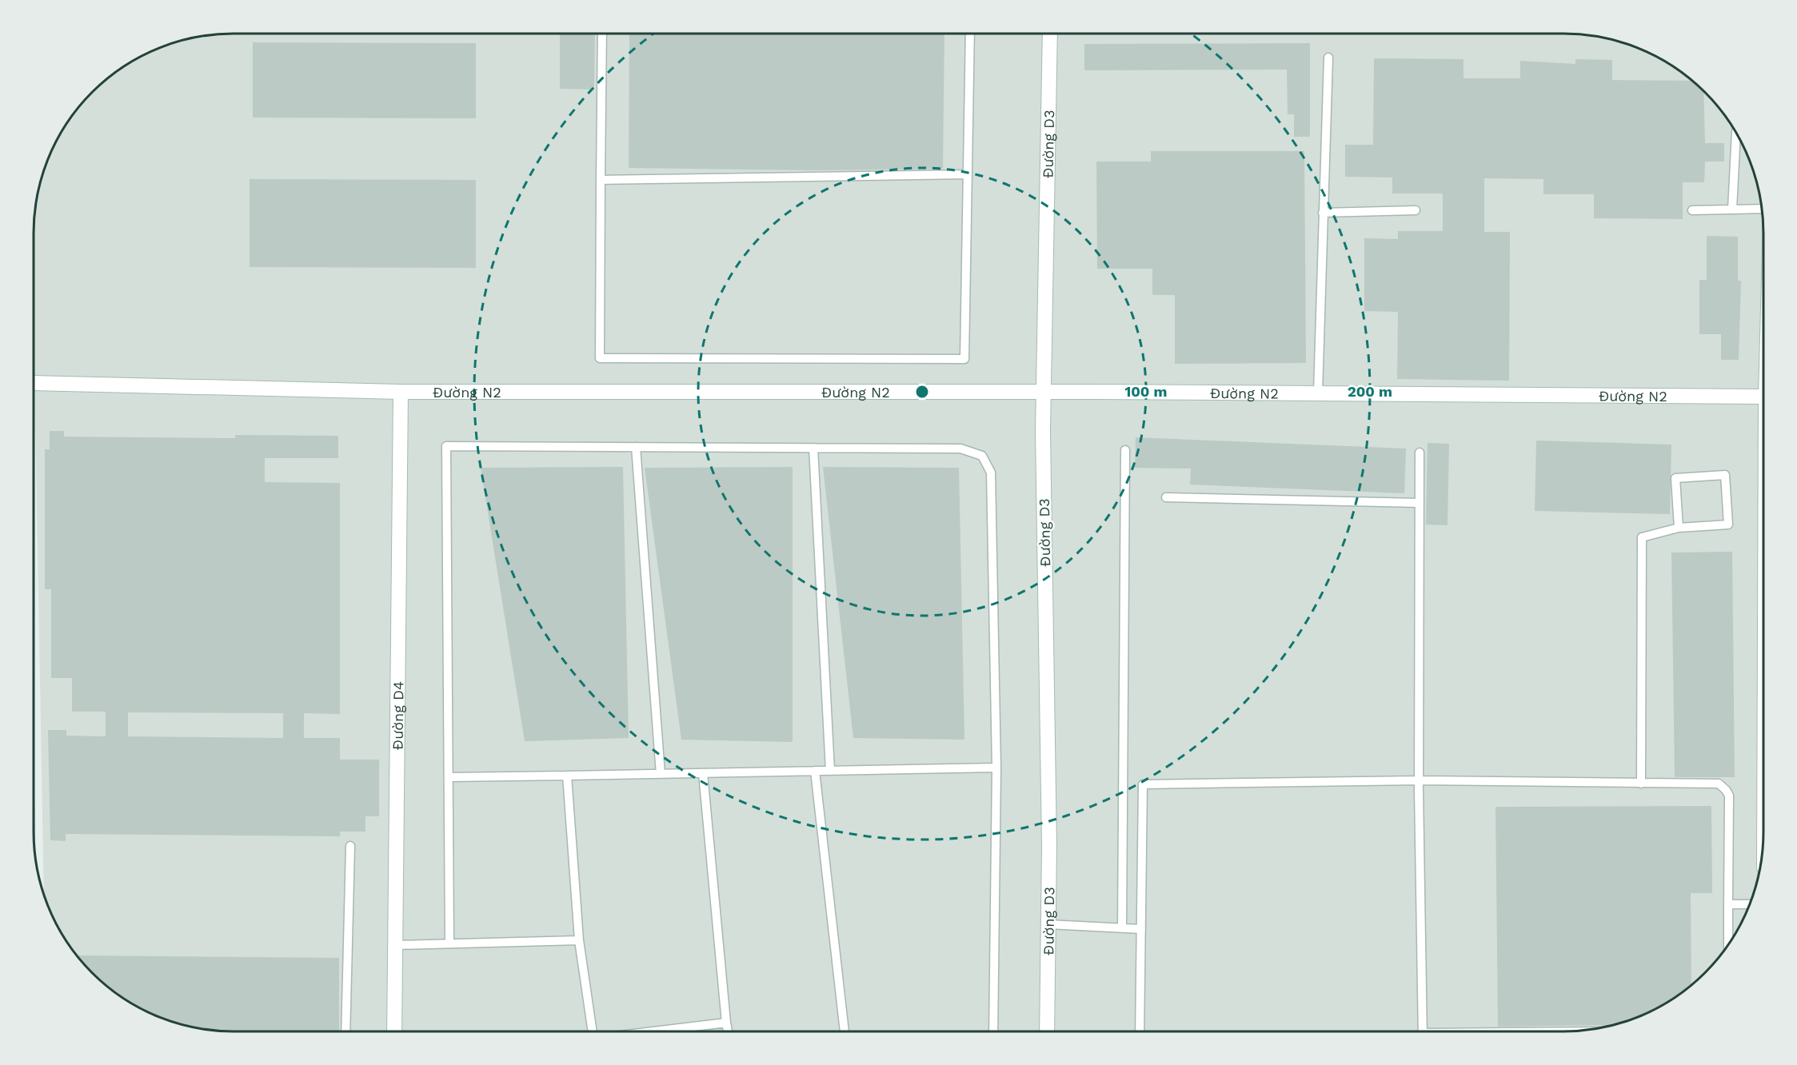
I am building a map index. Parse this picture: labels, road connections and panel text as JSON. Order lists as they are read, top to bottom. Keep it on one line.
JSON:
{"streets":{"street":["Đường D3","Đường N2","Đường D4"]},"crossings":[["Đường D3","Đường N2"],["Đường N2","Đường D4"]],"rings":["100 m","200 m"]}
